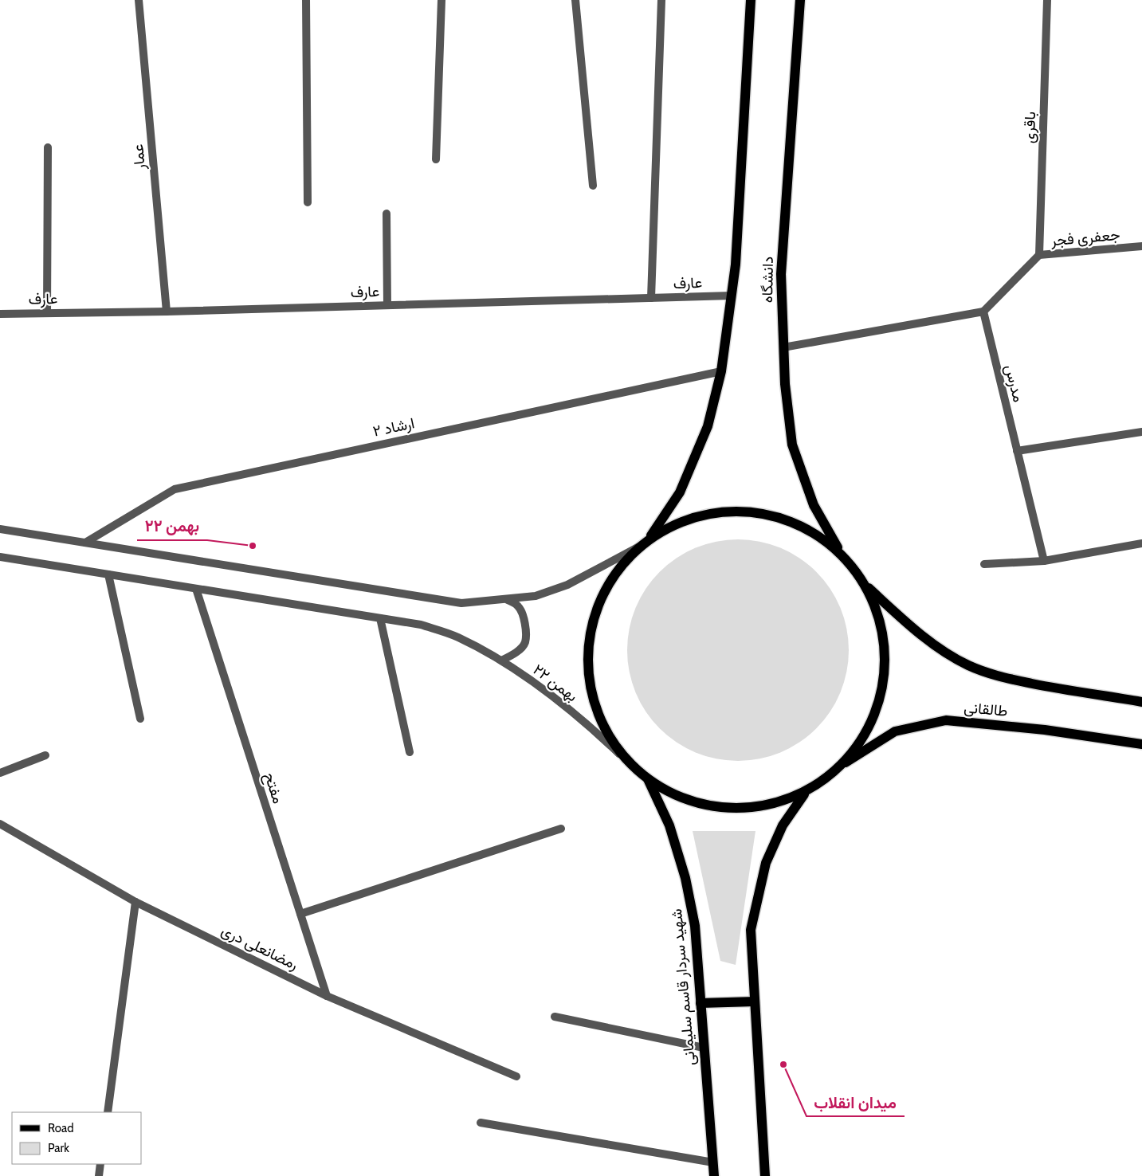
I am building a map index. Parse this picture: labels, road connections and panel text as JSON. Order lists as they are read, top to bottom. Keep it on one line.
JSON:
{"streets":{"main road":["دانشگاه","طالقانی","شهید سردار قاسم سلیمانی"],"street":["باقری","عمار","جعفری فجر","عارف","مدرس","ارشاد ۲","۲۲ بهمن","مفتح","رمضانعلی دری"]},"crossings":[["باقری","جعفری فجر"],["عمار","عارف"],["جعفری فجر","مدرس"],["۲۲ بهمن","مفتح"],["مفتح","رمضانعلی دری"]],"places":["۲۲ بهمن","میدان انقلاب"],"legend":["Road","Park"]}
